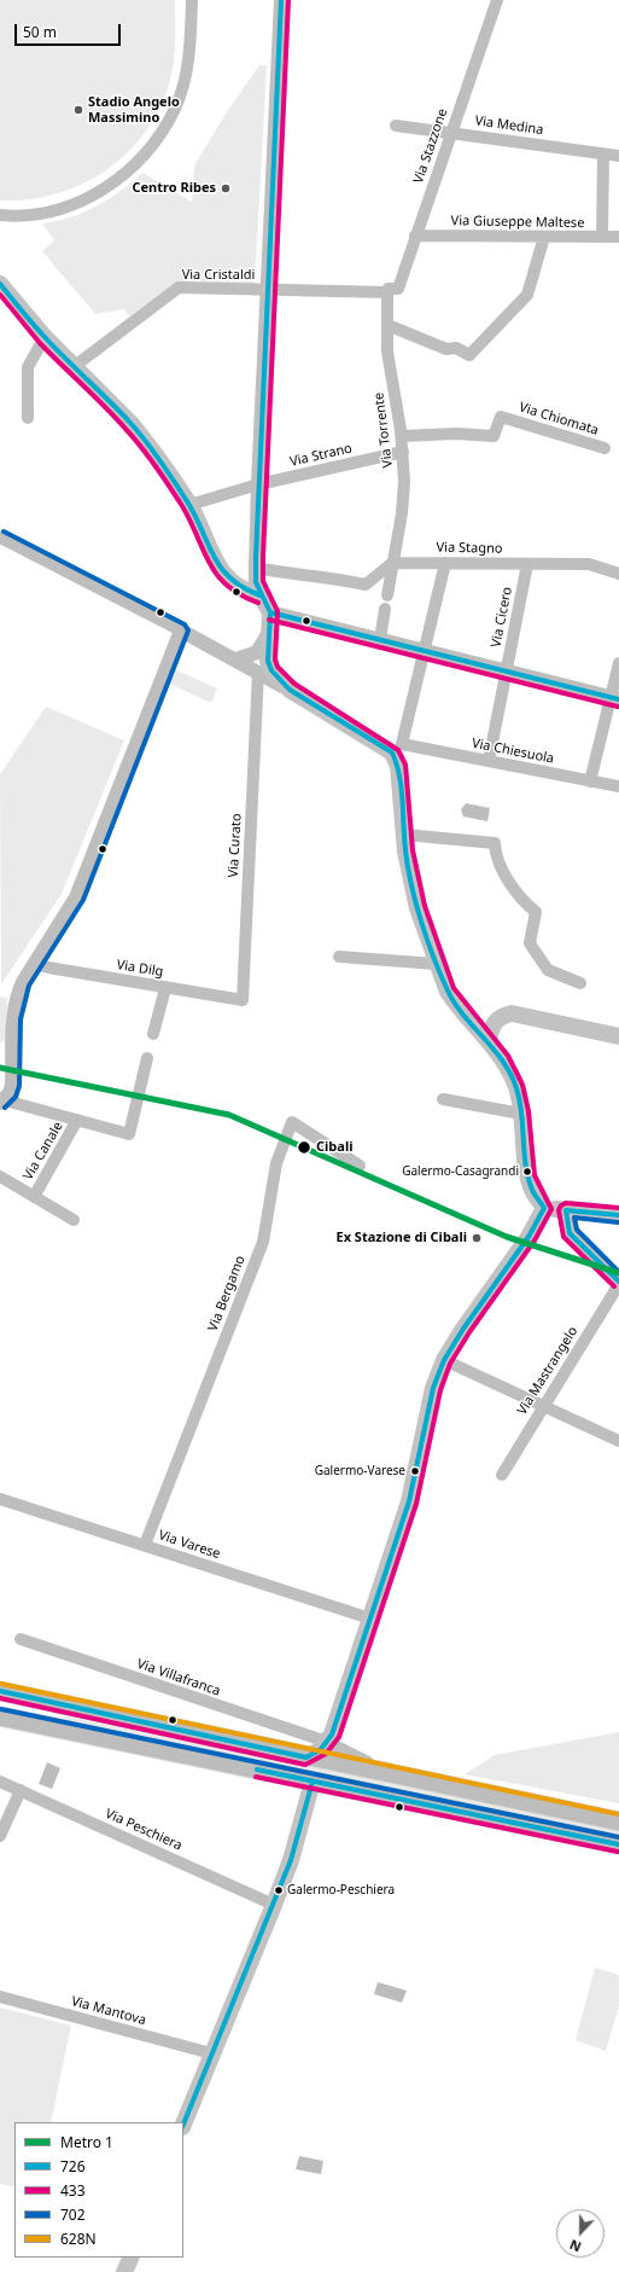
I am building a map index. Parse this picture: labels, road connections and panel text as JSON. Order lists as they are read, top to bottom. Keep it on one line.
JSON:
{"streets":{"street":["Via Medina","Via Stazzone","Via Giuseppe Maltese","Via Cristaldi","Via Chiomata","Via Torrente","Via Strano","Via Stagno","Via Cicero","Via Chiesuola","Via Curato","Via Dilg","Via Canale","Via Bergamo","Via Mastrangelo","Via Varese","Via Villafranca","Via Peschiera","Via Mantova"]},"crossings":[["Via Medina","Via Stazzone"],["Via Stazzone","Via Giuseppe Maltese"],["Via Stazzone","Via Cristaldi"],["Via Stazzone","Via Torrente"],["Via Cristaldi","Via Torrente"],["Via Chiomata","Via Torrente"],["Via Torrente","Via Strano"],["Via Torrente","Via Stagno"],["Via Stagno","Via Cicero"],["Via Cicero","Via Chiesuola"],["Via Curato","Via Dilg"],["Via Bergamo","Via Varese"]],"places":["Stadio Angelo Massimino","Centro Ribes","Cibali","Galermo-Casagrandi","Ex Stazione di Cibali","Galermo-Varese","Galermo-Peschiera"],"lines":["transit line 726","transit line 433","transit line 702","metro line 1","transit line 628N"],"legend":["Metro 1","726","433","702","628N"],"scale_bar":"50 m","north":"bottom"}
